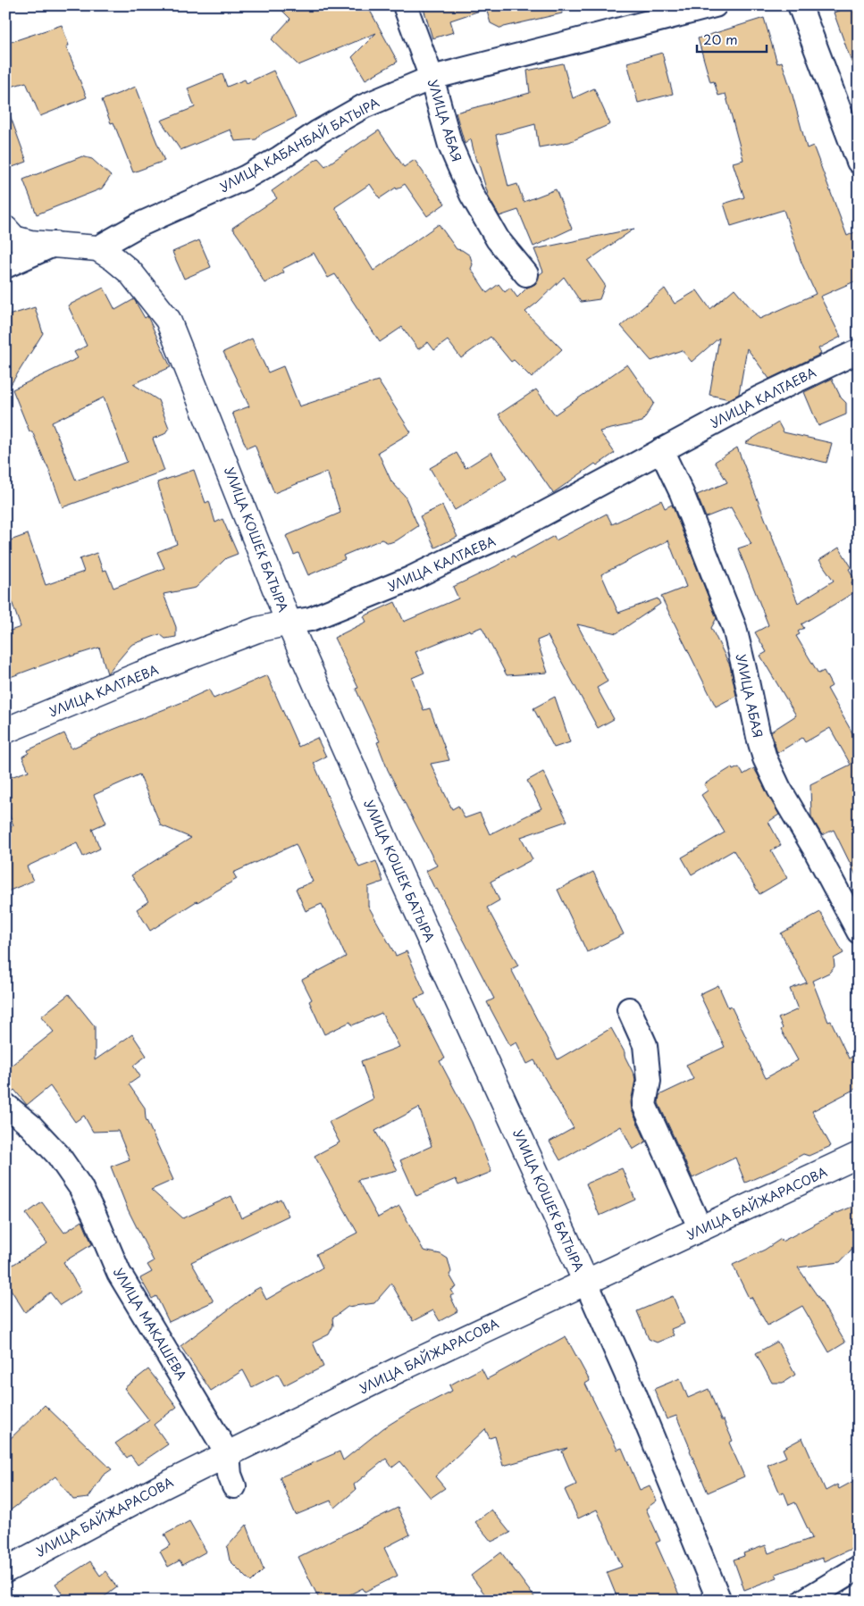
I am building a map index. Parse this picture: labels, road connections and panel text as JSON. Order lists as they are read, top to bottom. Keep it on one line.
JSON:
{"streets":{"street":["УЛИЦА АБАЯ","УЛИЦА КАБАНБАЙ БАТЫРА","УЛИЦА КАЛТАЕВА","УЛИЦА КОШЕК БАТЫРА","УЛИЦА БАЙЖАРАСОВА","УЛИЦА МАКАШЕВА"]},"crossings":[["УЛИЦА АБАЯ","УЛИЦА КАБАНБАЙ БАТЫРА"],["УЛИЦА АБАЯ","УЛИЦА КАЛТАЕВА"],["УЛИЦА КАБАНБАЙ БАТЫРА","УЛИЦА КОШЕК БАТЫРА"],["УЛИЦА КАЛТАЕВА","УЛИЦА КОШЕК БАТЫРА"],["УЛИЦА КОШЕК БАТЫРА","УЛИЦА БАЙЖАРАСОВА"],["УЛИЦА БАЙЖАРАСОВА","УЛИЦА МАКАШЕВА"]],"scale_bar":"20 m"}
